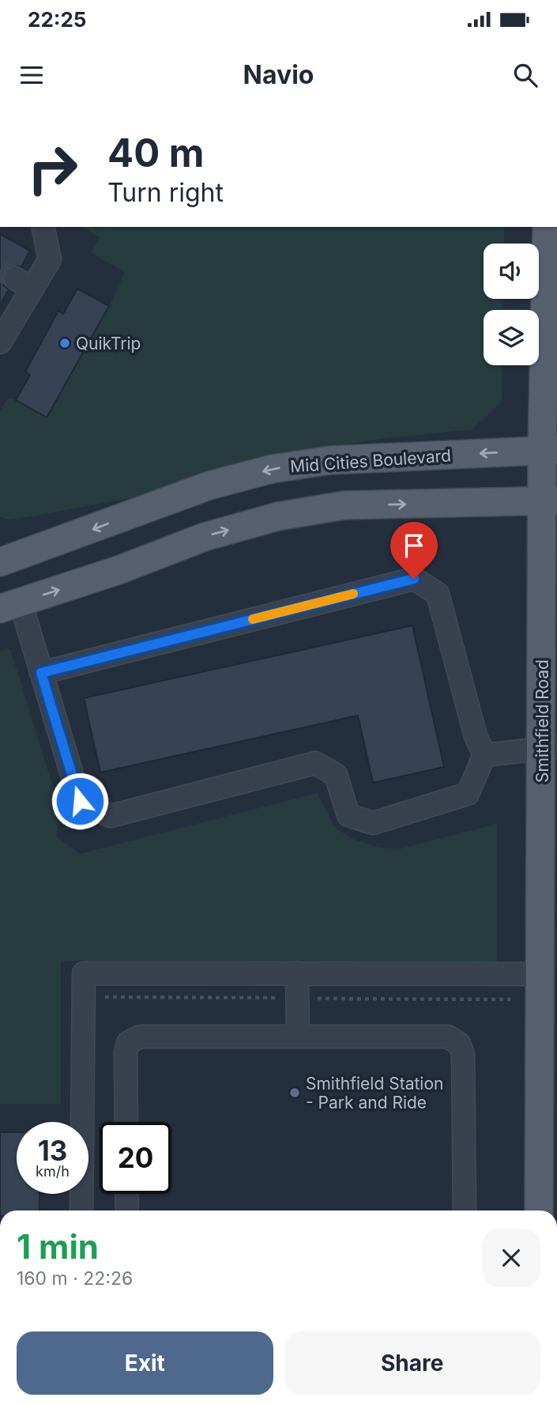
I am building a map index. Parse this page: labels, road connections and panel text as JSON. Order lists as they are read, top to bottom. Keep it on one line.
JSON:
{"streets":{"main road":["Mid Cities Boulevard","Smithfield Road"]},"crossings":[["Mid Cities Boulevard","Smithfield Road"]],"places":["QuikTrip","Smithfield Station - Park and Ride"],"page":{"status":"22:25","header":"Navio","turn":["40 m","Turn right"],"speed":"13 km/h","limit":"20","heading":["1 min","160 m · 22:26"],"buttons":["Exit","Share"]}}
